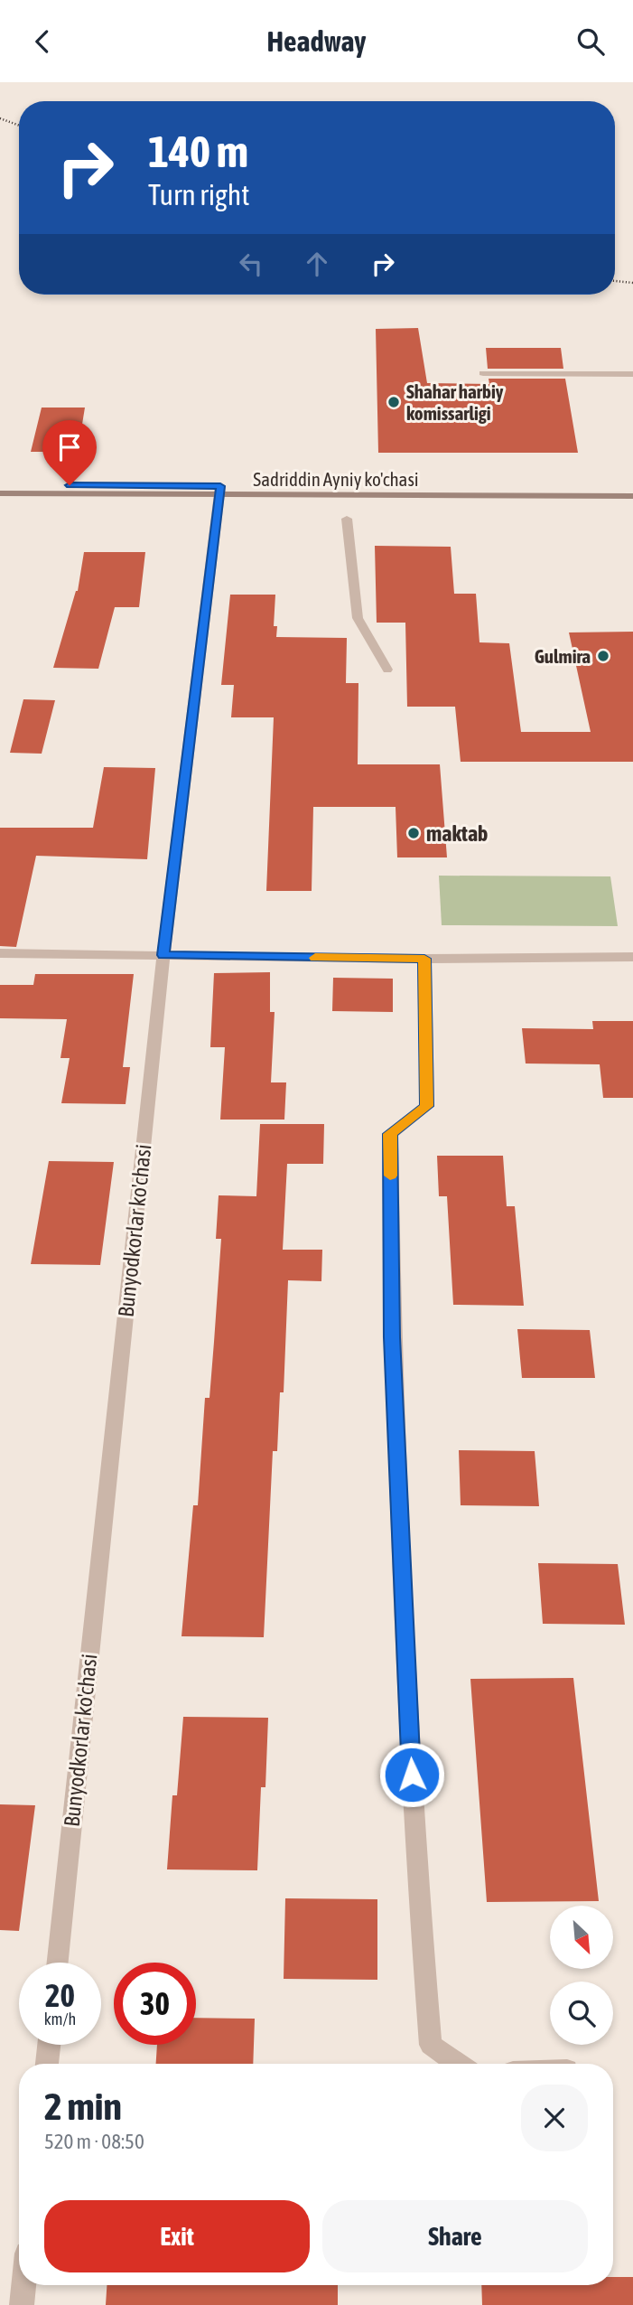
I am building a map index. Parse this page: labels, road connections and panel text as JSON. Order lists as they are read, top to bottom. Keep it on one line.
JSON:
{"streets":{"main road":["Sadriddin Ayniy ko'chasi"],"street":["Bunyodkorlar ko'chasi"]},"crossings":[["Sadriddin Ayniy ko'chasi","Bunyodkorlar ko'chasi"]],"places":["Shahar harbiy komissarligi","Gulmira","maktab"],"north":"bottom right","page":{"header":"Headway","turn":["140 m","Turn right"],"speed":"20 km/h","limit":"30","heading":["2 min","520 m · 08:50"],"buttons":["Exit","Share"]}}
